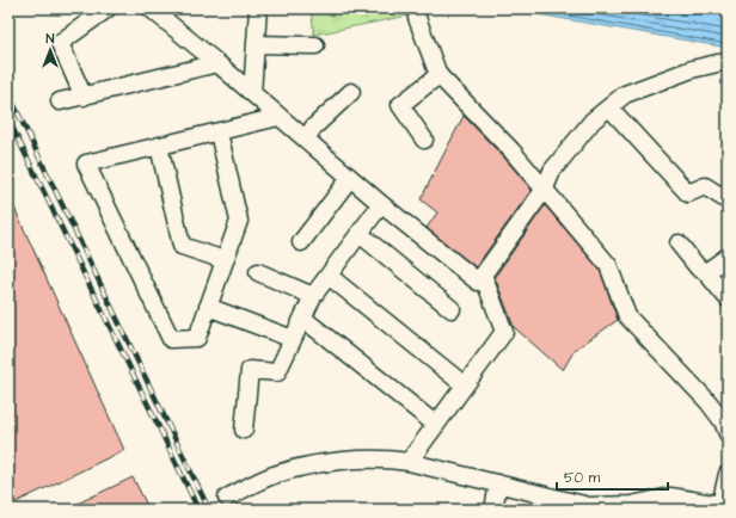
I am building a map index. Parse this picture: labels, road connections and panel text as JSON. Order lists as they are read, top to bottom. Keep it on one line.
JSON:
{"scale_bar":"50 m","north":"top"}
